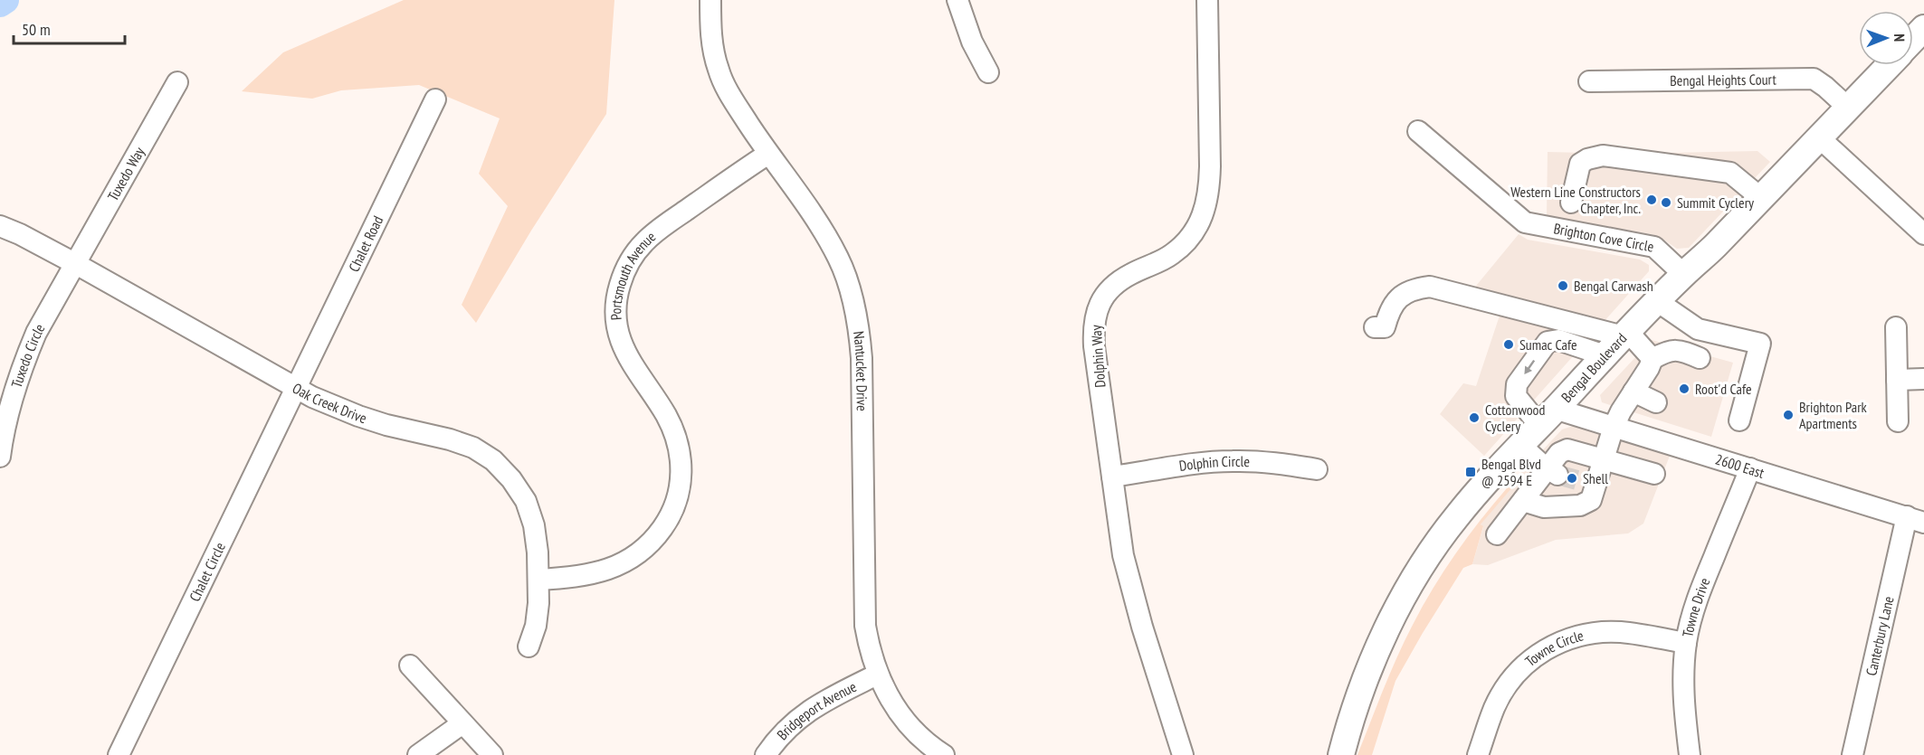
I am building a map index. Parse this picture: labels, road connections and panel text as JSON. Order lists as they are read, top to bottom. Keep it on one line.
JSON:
{"streets":{"main road":["Bengal Boulevard"],"street":["Bengal Heights Court","Tuxedo Way","Brighton Cove Circle","Chalet Road","Portsmouth Avenue","Dolphin Way","Tuxedo Circle","Nantucket Drive","Oak Creek Drive","Dolphin Circle","2600 East","Chalet Circle","Towne Drive","Canterbury Lane","Towne Circle","Bridgeport Avenue"]},"crossings":[["Bengal Heights Court","Bengal Boulevard"],["Tuxedo Way","Tuxedo Circle"],["Tuxedo Way","Oak Creek Drive"],["Brighton Cove Circle","Bengal Boulevard"],["Chalet Road","Oak Creek Drive"],["Chalet Road","Chalet Circle"],["Portsmouth Avenue","Nantucket Drive"],["Portsmouth Avenue","Oak Creek Drive"],["Dolphin Way","Dolphin Circle"],["Tuxedo Circle","Oak Creek Drive"],["Bengal Boulevard","2600 East"],["Nantucket Drive","Bridgeport Avenue"],["Oak Creek Drive","Chalet Circle"],["2600 East","Towne Drive"],["2600 East","Canterbury Lane"],["Towne Drive","Towne Circle"]],"places":{"other":["Western Line Constructors Chapter, Inc.","Summit Cyclery","Bengal Carwash","Sumac Cafe","Root'd Cafe","Brighton Park Apartments","Cottonwood Cyclery","Shell"],"transit":["Bengal Blvd @ 2594 E"]},"scale_bar":"50 m","north":"right"}
